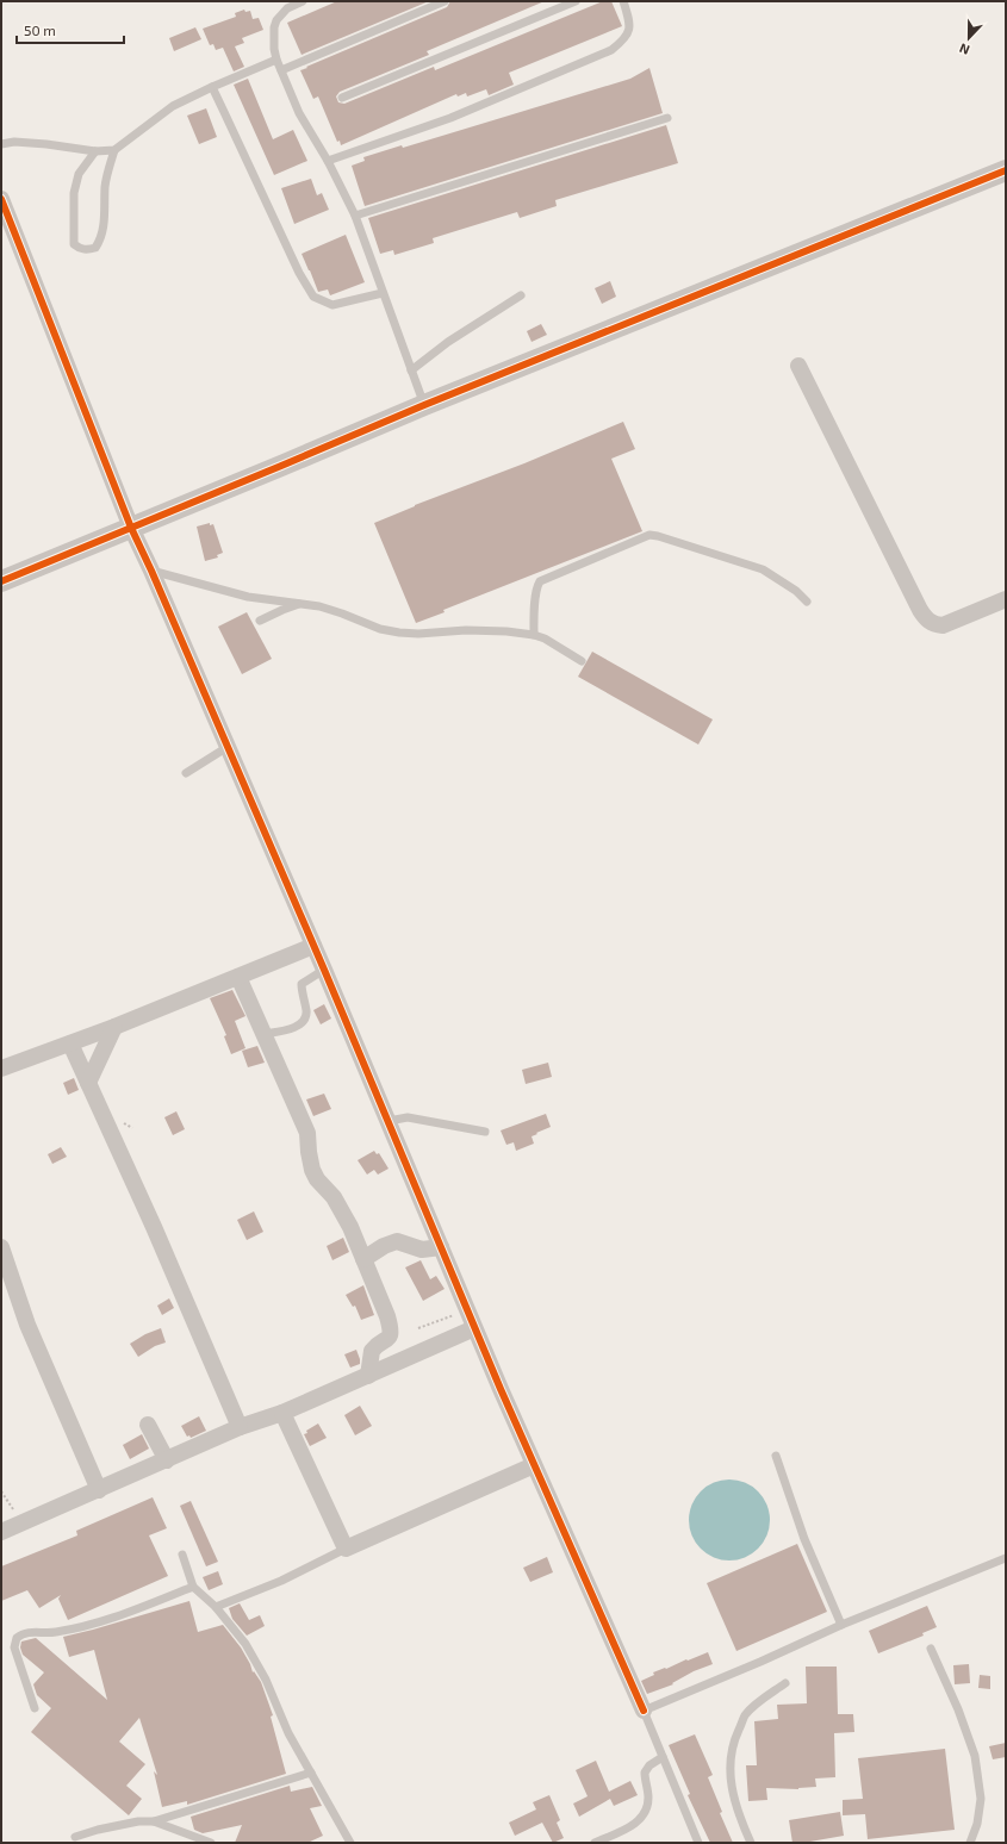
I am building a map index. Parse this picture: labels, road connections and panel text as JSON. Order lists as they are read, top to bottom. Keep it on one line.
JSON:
{"scale_bar":"50 m","north":"bottom"}
